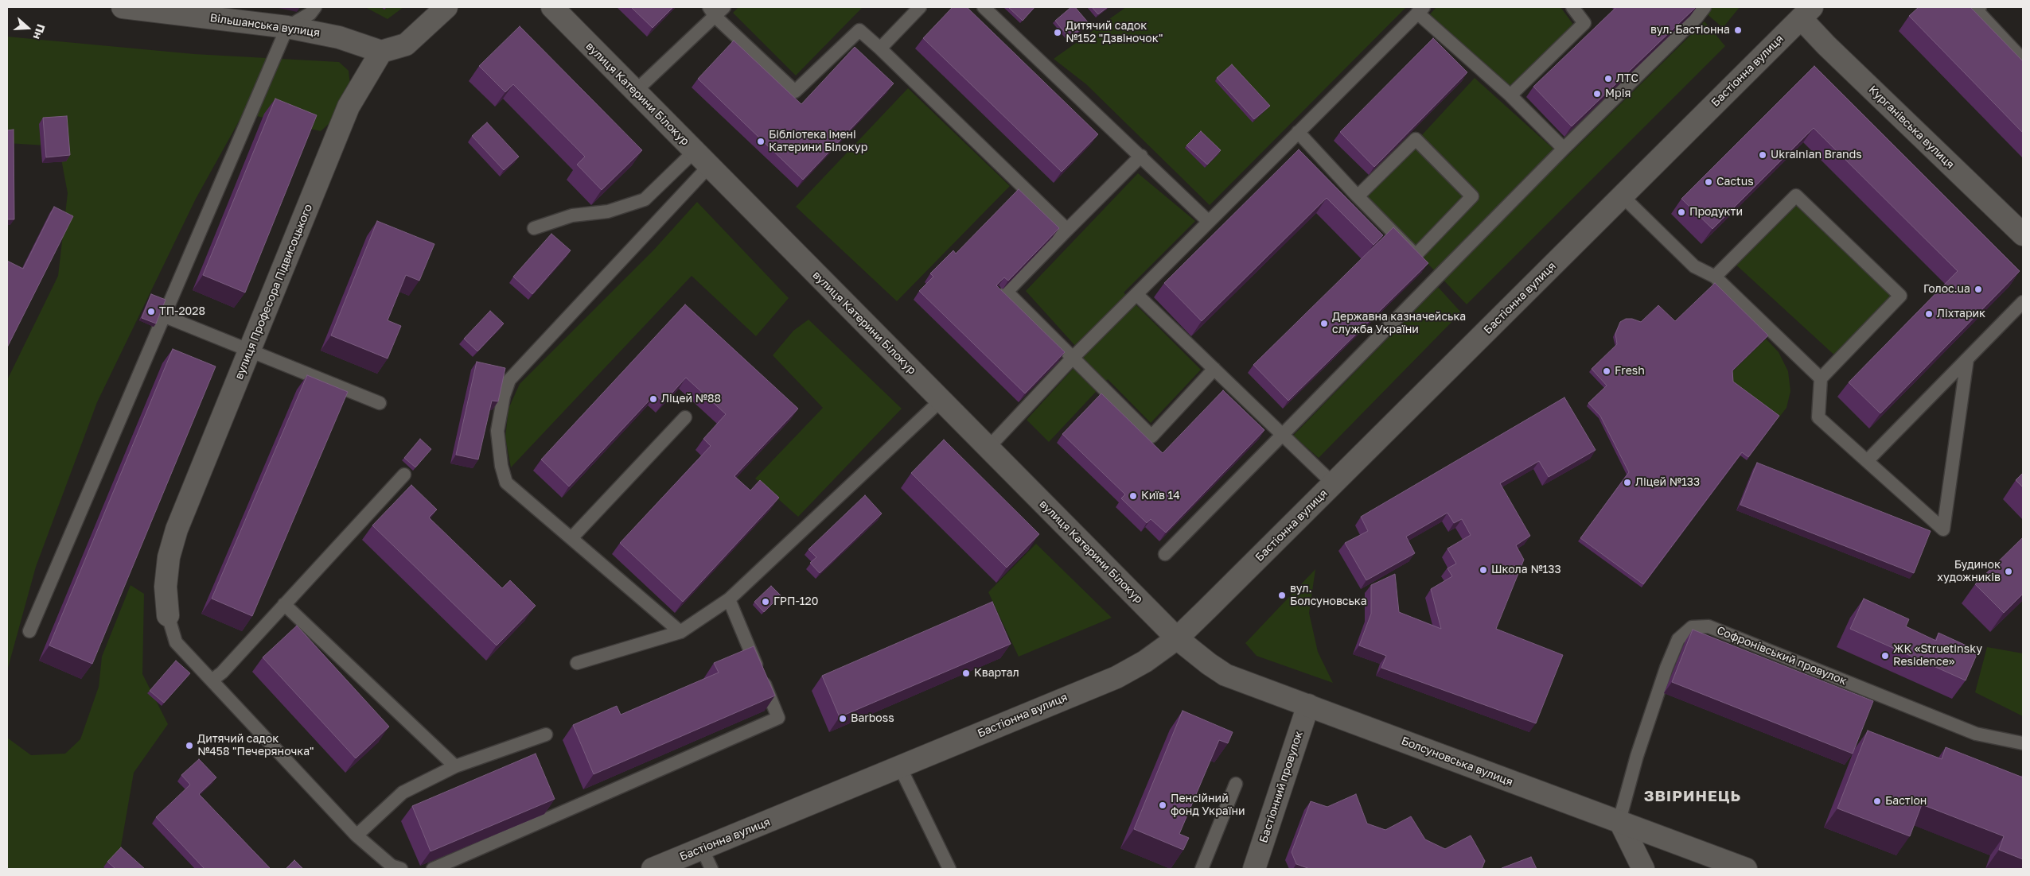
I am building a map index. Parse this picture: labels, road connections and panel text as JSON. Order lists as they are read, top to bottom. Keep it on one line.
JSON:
{"streets":{"street":["Вільшанська вулиця","Бастіонна вулиця","вулиця Катерини Білокур","Курганівська вулиця","вулиця Професора Підвисоцького","Болсуновська вулиця","Бастіонний провулок"],"lane":["Софронівський провулок"]},"crossings":[["Вільшанська вулиця","вулиця Професора Підвисоцького"],["Бастіонна вулиця","вулиця Катерини Білокур"],["Бастіонна вулиця","Курганівська вулиця"],["Бастіонна вулиця","Болсуновська вулиця"],["вулиця Катерини Білокур","Болсуновська вулиця"],["Софронівський провулок","Болсуновська вулиця"],["Болсуновська вулиця","Бастіонний провулок"]],"districts":["ЗВІРИНЕЦЬ"],"places":["вул. Бастіонна","Дитячий садок №152 \"Дзвіночок\"","ЛТС","Мрія","Бібліотека імені Катерини Білокур","Ukrainian Brands","Cactus","Продукти","Голос.ua","ТП-2028","Ліхтарик","Державна казначейська служба України","Fresh","Ліцей №88","Ліцей №133","Київ 14","Школа №133","Будинок художників","вул. Болсуновська","ГРП-120","ЖК «Struetinsky Residence»","Квартал","Barboss","Дитячий садок №458 \"Печеряночка\"","Бастіон","Пенсійний фонд України"],"north":"right"}
